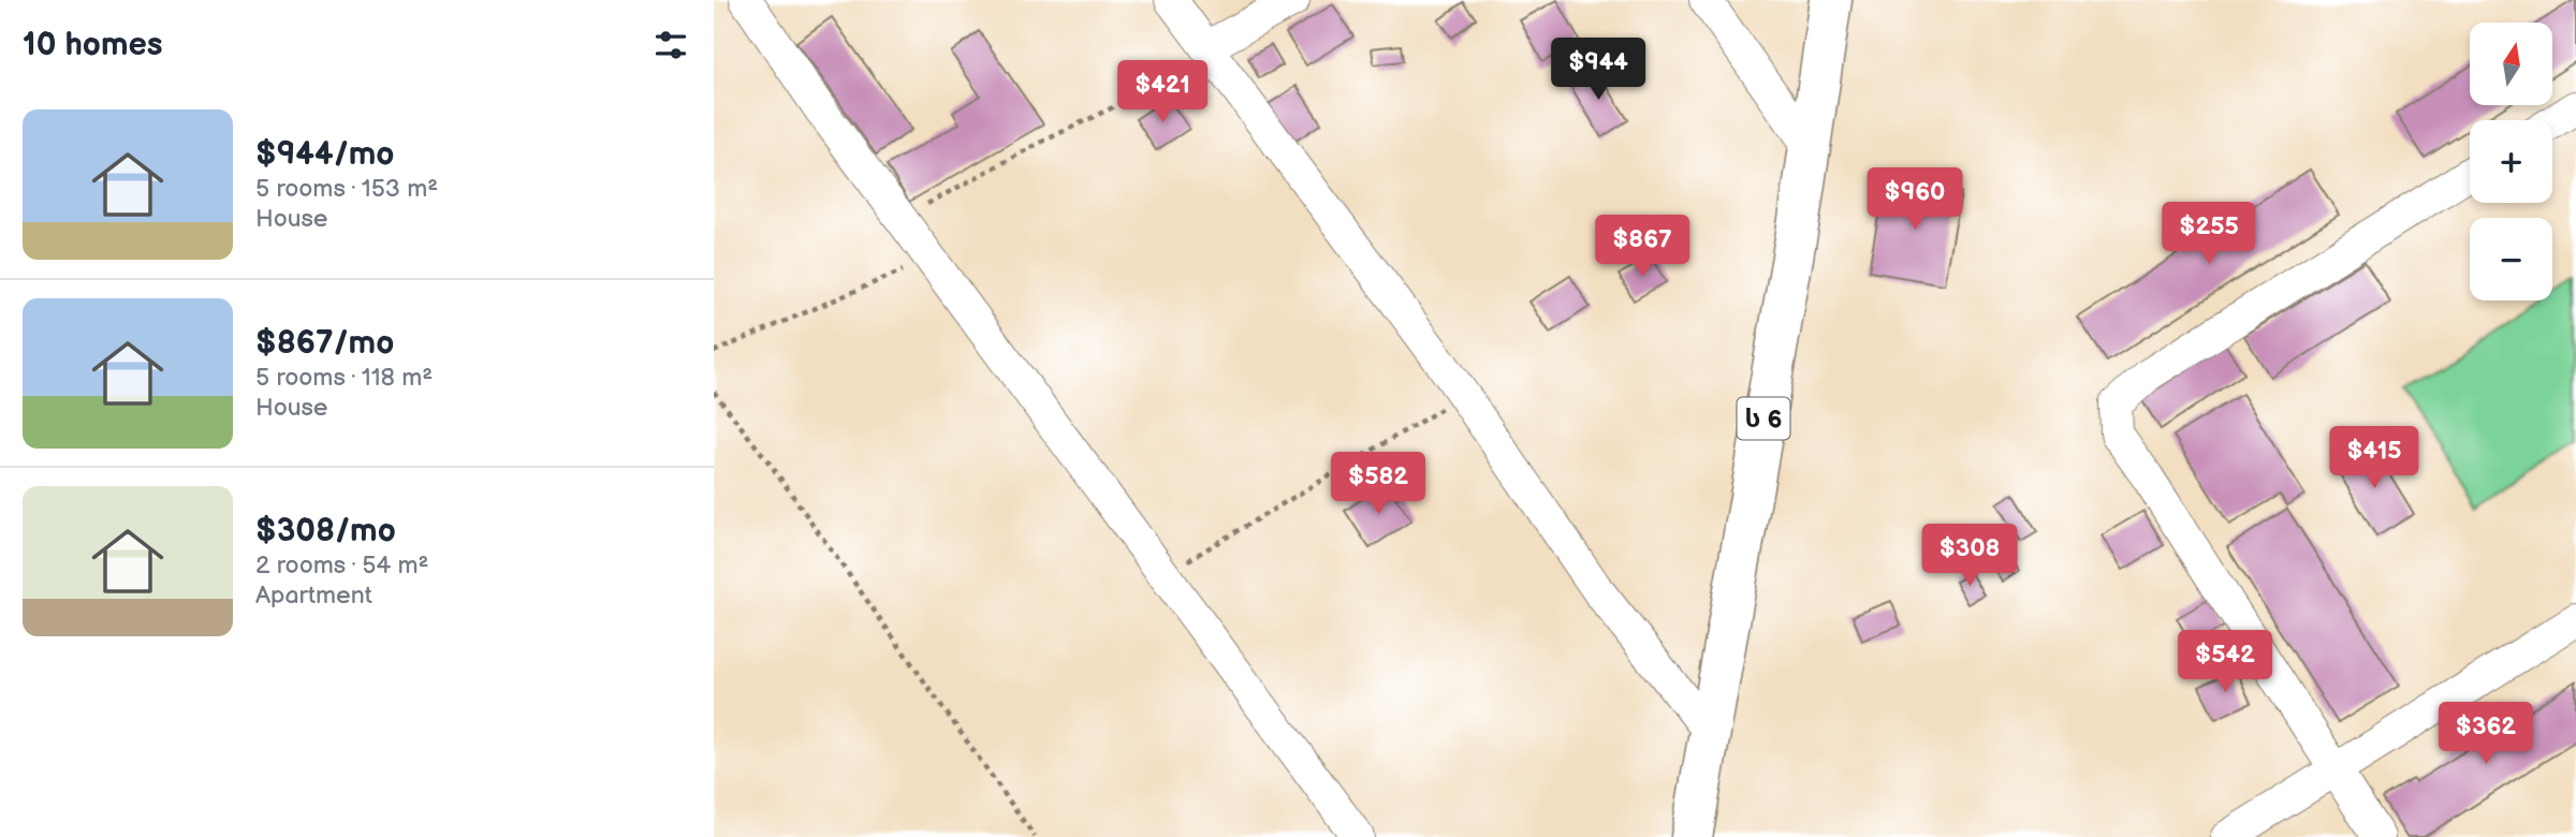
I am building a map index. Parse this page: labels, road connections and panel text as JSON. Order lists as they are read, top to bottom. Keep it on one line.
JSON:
{"streets":{"highway":["ს 6"]},"north":"top","page":{"heading":"10 homes","map_buttons":["+","−"],"price":["$944","$421","$960","$255","$867","$415","$582","$308","$542","$362"],"list":[{"name":"$944/mo","note":"5 rooms · 153 m² · House"},{"name":"$867/mo","note":"5 rooms · 118 m² · House"},{"name":"$308/mo","note":"2 rooms · 54 m² · Apartment"}]}}
